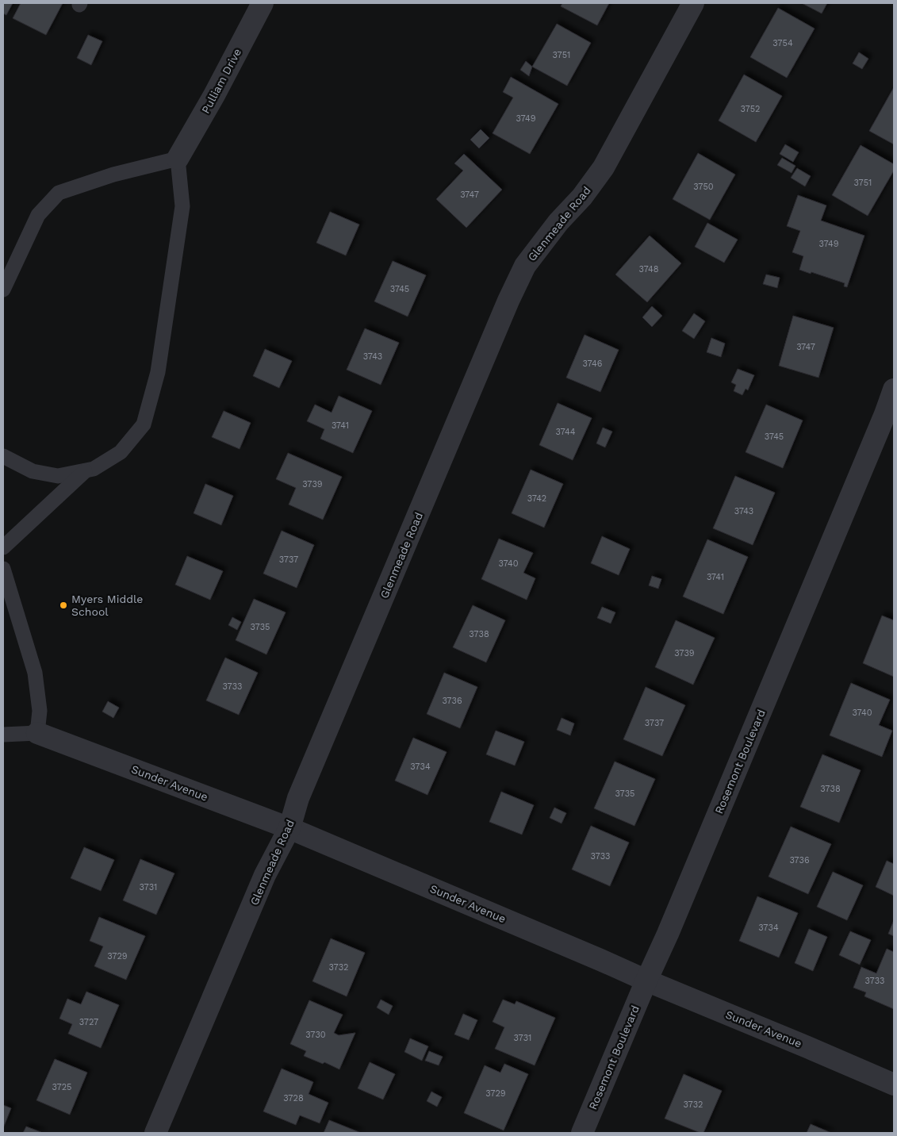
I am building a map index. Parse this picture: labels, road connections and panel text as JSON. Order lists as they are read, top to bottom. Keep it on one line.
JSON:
{"streets":{"street":["Pulliam Drive","Glenmeade Road","Rosemont Boulevard","Sunder Avenue"]},"crossings":[["Glenmeade Road","Sunder Avenue"],["Rosemont Boulevard","Sunder Avenue"]],"places":["Myers Middle School"],"house_numbers":["3754","3751","3752","3749","3751","3750","3747","3749","3748","3745","3747","3743","3746","3741","3744","3745","3739","3742","3743","3737","3740","3741","3735","3738","3739","3733","3736","3740","3737","3734","3738","3735","3733","3736","3731","3734","3729","3732","3733","3727","3730","3731","3725","3729","3728","3732"]}
